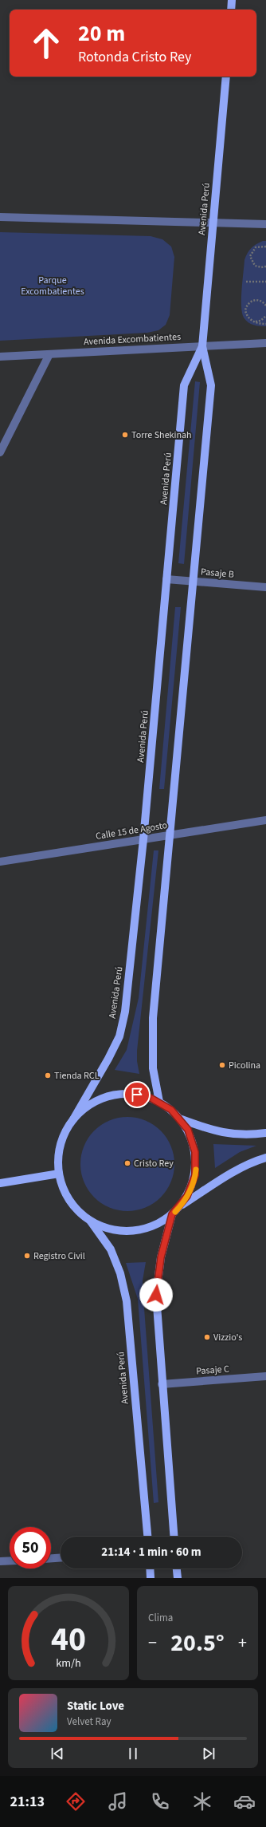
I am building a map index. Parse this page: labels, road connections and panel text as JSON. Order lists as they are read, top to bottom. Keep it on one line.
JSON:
{"streets":{"main road":["Avenida Perú"],"street":["Avenida Excombatientes","Pasaje B","Calle 15 de Agosto","Pasaje C"]},"crossings":[["Avenida Perú","Avenida Excombatientes"],["Avenida Perú","Pasaje B"],["Avenida Perú","Calle 15 de Agosto"]],"parks":["Parque Excombatientes"],"places":["Torre Shekinah","Picolina","Tienda RCL","Cristo Rey","Registro Civil","Vizzio's"],"page":{"turn":["20 m","Rotonda Cristo Rey"],"limit":"50","trip":"21:14 · 1 min · 60 m","tile":"Clima","heat":["−","20.5°","+"],"song":["Static Love","Velvet Ray"],"tabs":"21:13","gauge":["40","km/h"]}}
